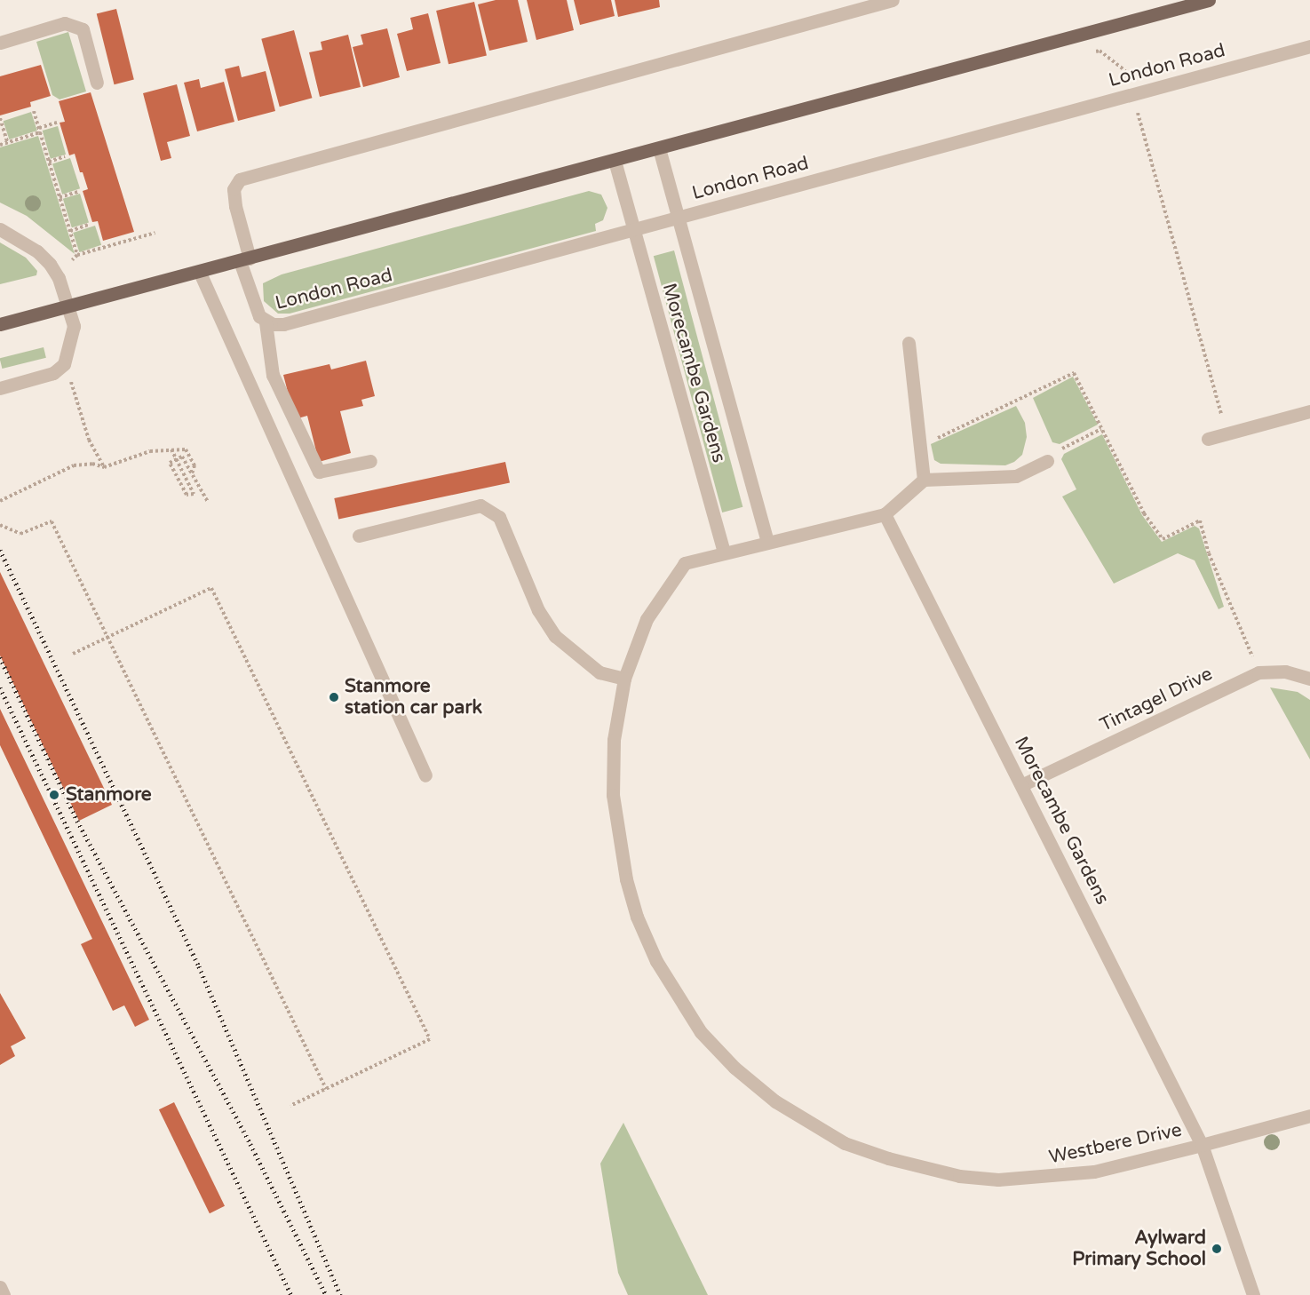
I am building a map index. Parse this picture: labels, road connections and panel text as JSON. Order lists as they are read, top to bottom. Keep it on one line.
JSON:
{"streets":{"street":["London Road","Morecambe Gardens","Tintagel Drive","Westbere Drive"]},"crossings":[["London Road","Morecambe Gardens"],["Morecambe Gardens","Tintagel Drive"],["Morecambe Gardens","Westbere Drive"]],"places":["Stanmore station car park","Stanmore","Aylward Primary School"]}
